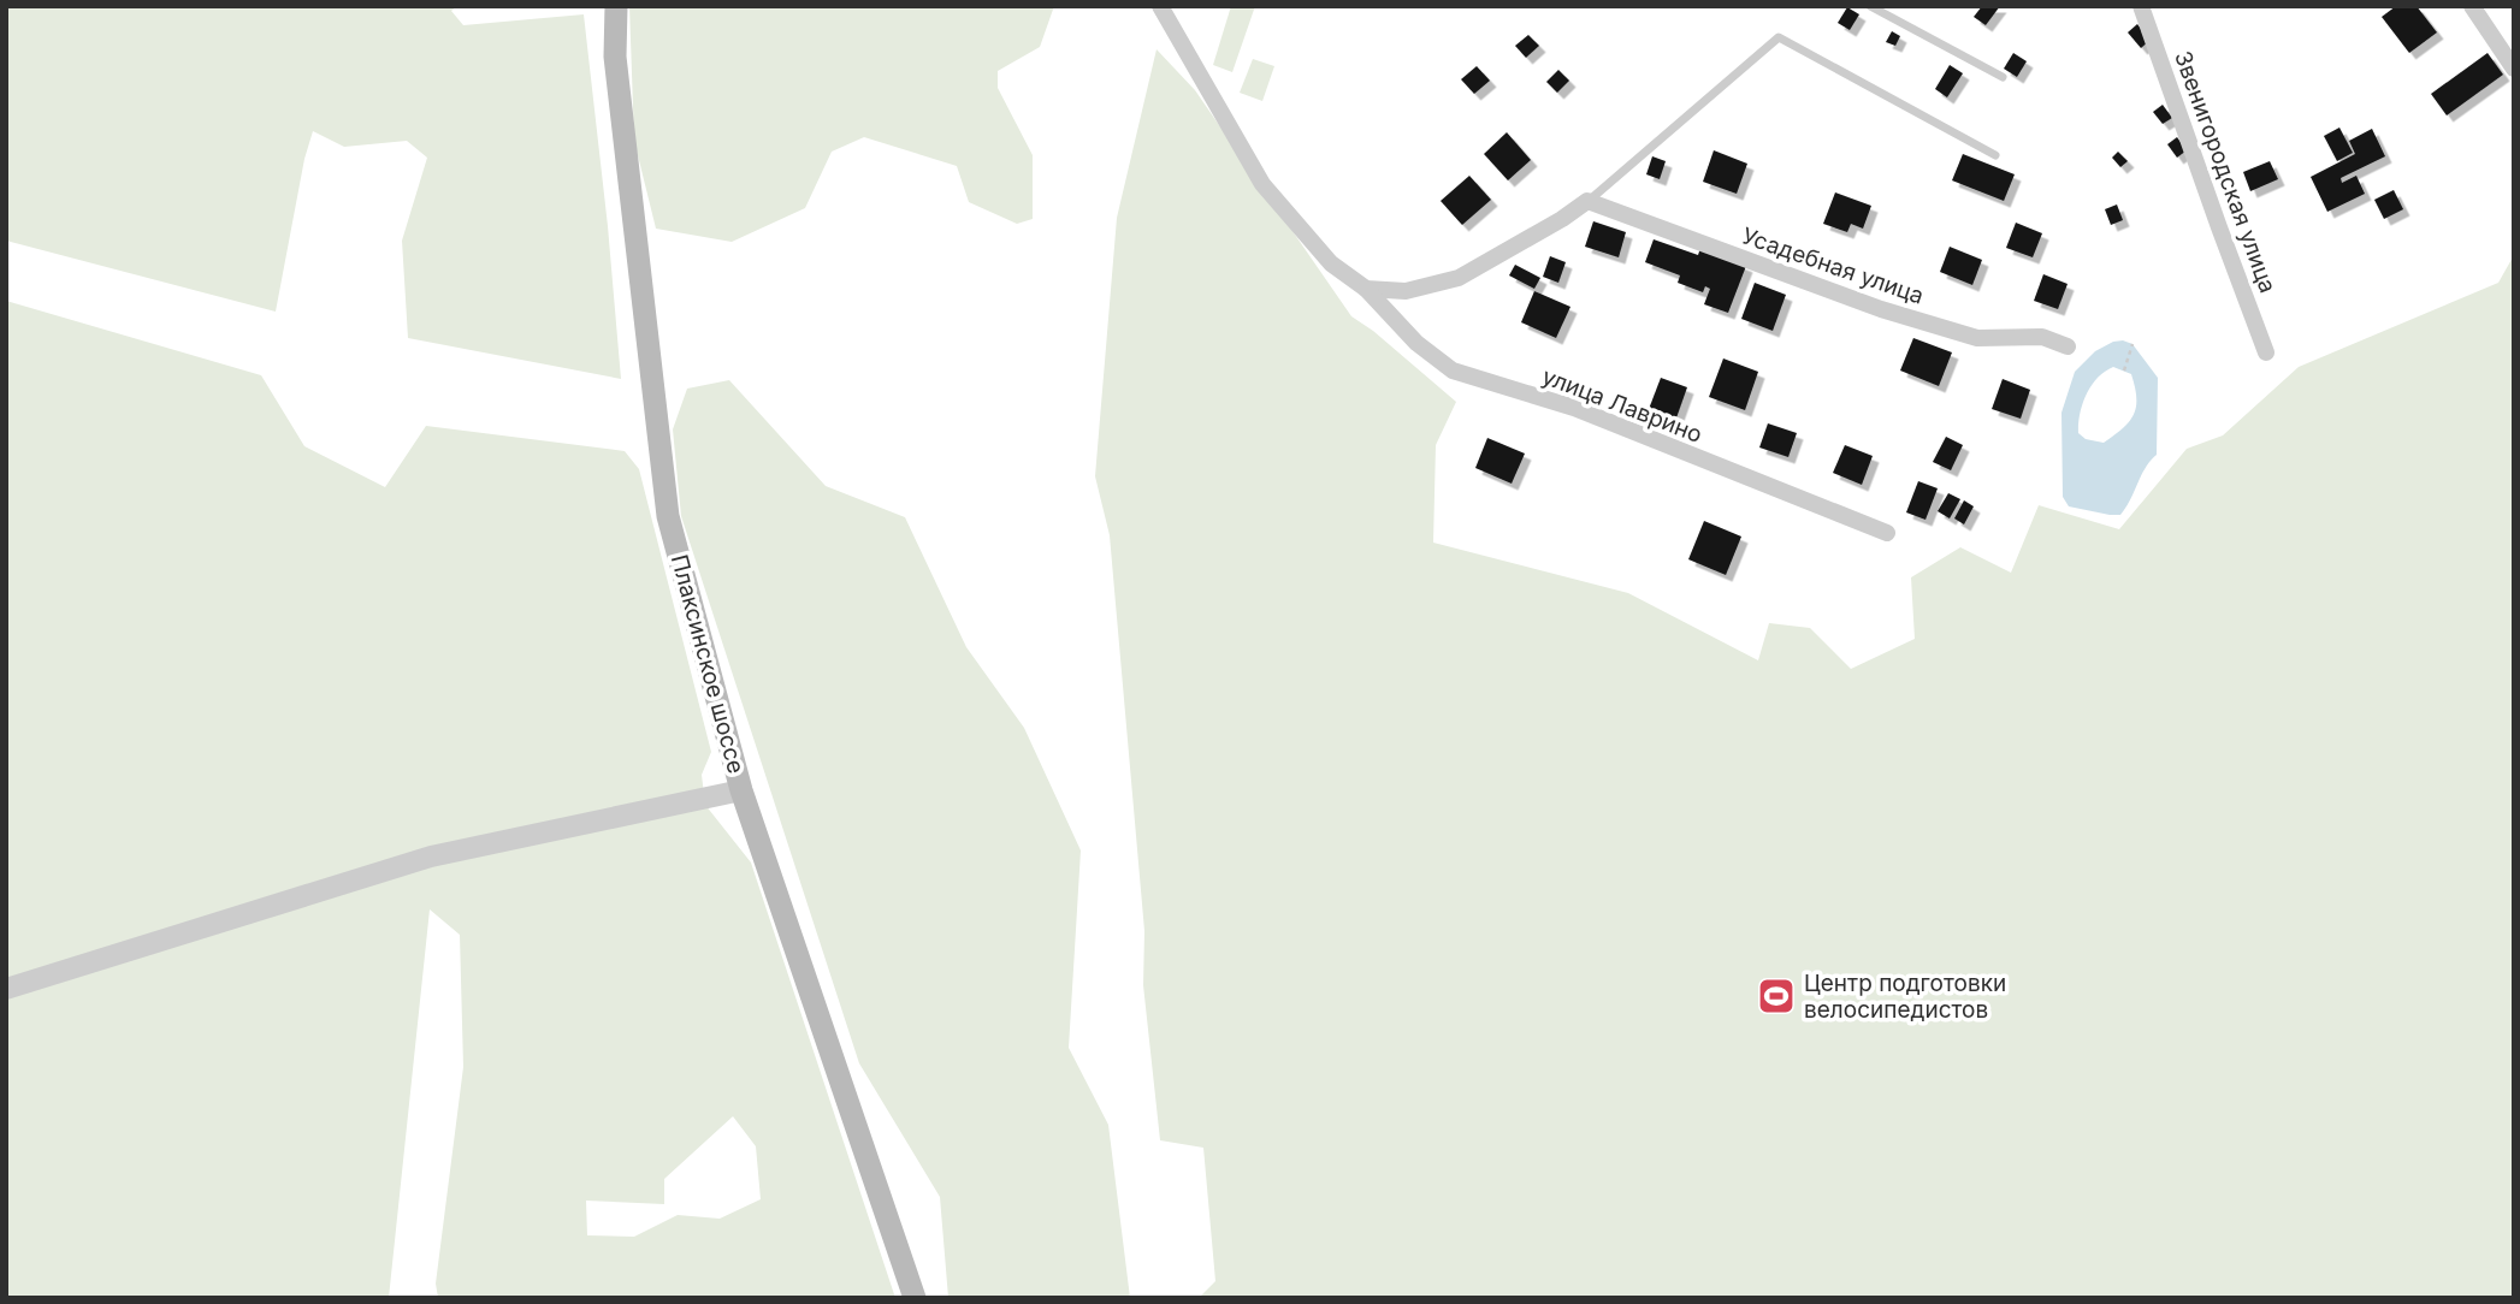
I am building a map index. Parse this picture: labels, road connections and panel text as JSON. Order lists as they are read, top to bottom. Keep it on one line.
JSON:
{"streets":{"main road":["Плаксинское шоссе"],"street":["Звенигородская улица","Усадебная улица","улица Лаврино"]},"places":{"sports":["Центр подготовки велосипедистов"]}}
